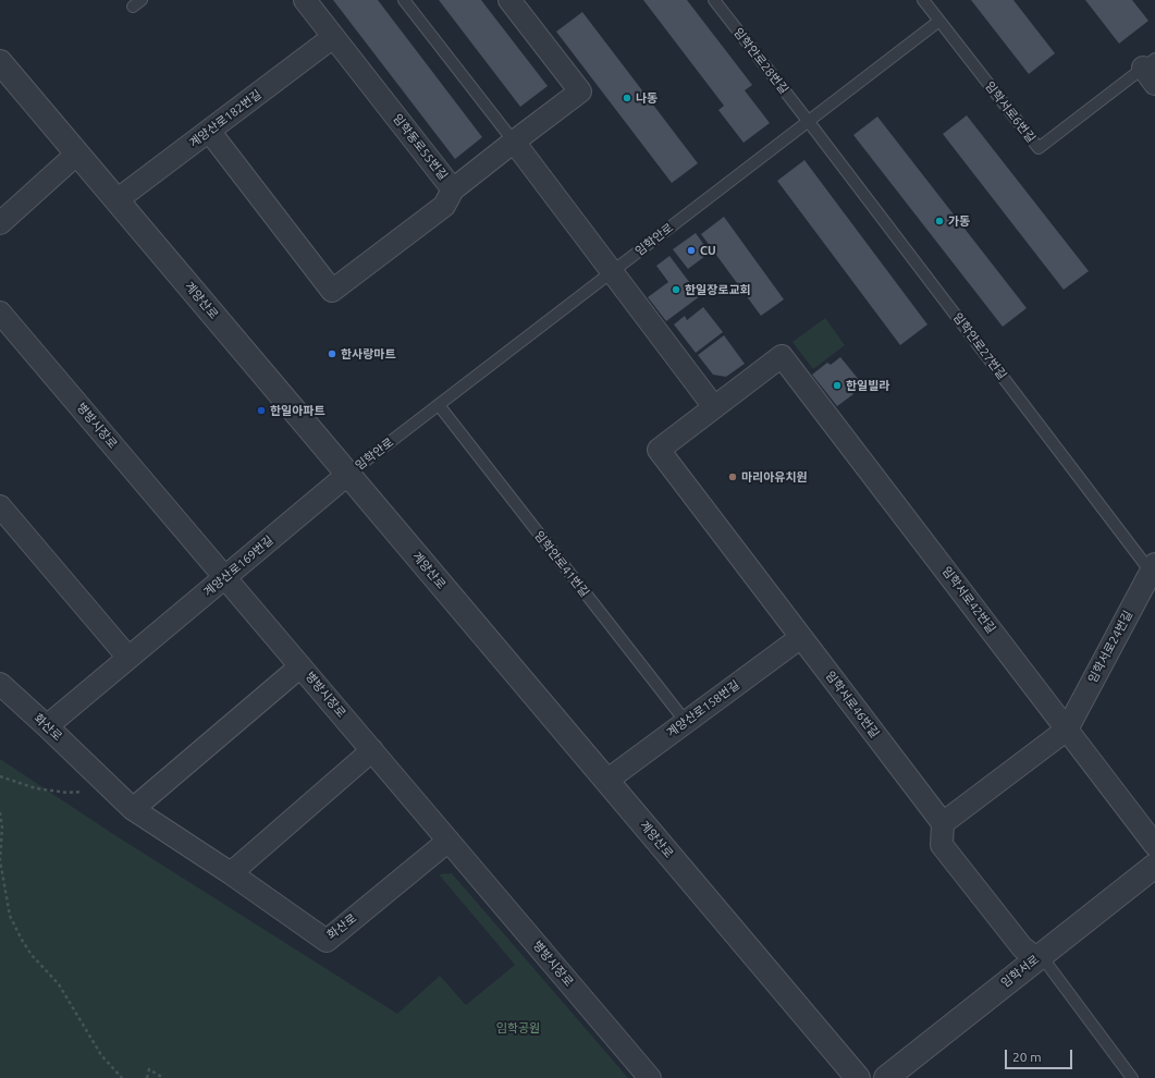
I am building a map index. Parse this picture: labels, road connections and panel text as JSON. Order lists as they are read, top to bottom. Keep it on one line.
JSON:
{"streets":{"street":["계양산로182번길","임학동로55번길","계양산로","병방시장로","계양산로169번길","임학서로42번길","임학서로24번길","임학서로46번길","계양산로158번길","화산로","임학서로"],"lane":["임학안로28번길","임학서로6번길","임학안로","임학안로27번길","임학안로41번길"]},"crossings":[["임학안로28번길","임학안로"],["임학안로28번길","임학안로27번길"],["임학서로6번길","임학안로"],["계양산로182번길","임학동로55번길"],["계양산로182번길","계양산로"],["임학안로","계양산로"],["임학안로","임학안로27번길"],["임학안로","임학안로41번길"],["임학안로","계양산로169번길"],["계양산로","계양산로169번길"],["계양산로","계양산로158번길"],["임학안로27번길","임학서로24번길"],["병방시장로","계양산로169번길"],["병방시장로","화산로"],["임학안로41번길","계양산로158번길"],["계양산로169번길","화산로"],["임학서로42번길","임학서로24번길"],["임학서로42번길","임학서로46번길"],["임학서로46번길","계양산로158번길"]],"parks":["임학공원"],"places":["나동","가동","CU","한일장로교회","한사랑마트","한일빌라","한일아파트","마리아유치원"],"scale_bar":"20 m"}
